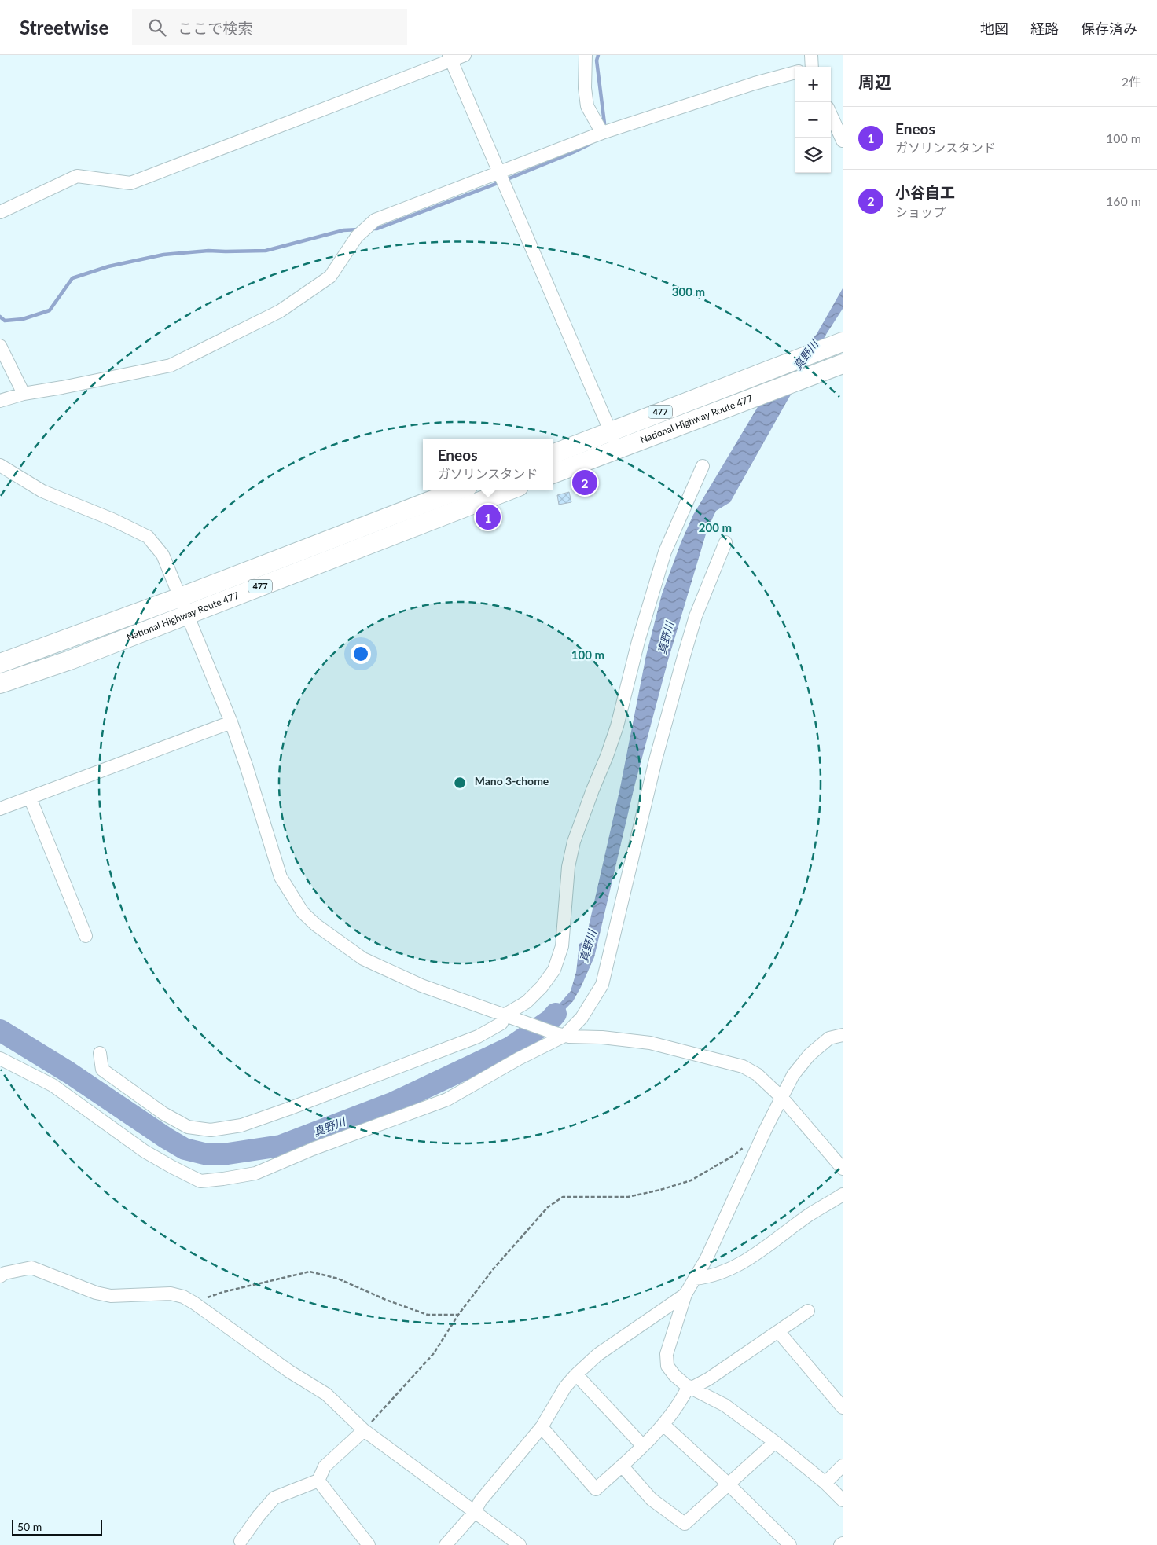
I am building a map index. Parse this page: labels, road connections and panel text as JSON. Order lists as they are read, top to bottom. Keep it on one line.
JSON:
{"streets":{"highway":["477","National Highway Route 477"]},"districts":["Mano 3-chome"],"water":["真野川"],"scale_bar":"50 m","page":{"header":"Streetwise","search":"ここで検索","nav":["地図","経路","保存済み"],"heading":["周辺","2件"],"map_buttons":["+","−"],"list":[{"mark":"1","name":"Eneos","note":"ガソリンスタンド","value":"100 m"},{"mark":"2","name":"小谷自工","note":"ショップ","value":"160 m"}],"popup":["Eneos","ガソリンスタンド"],"pins":["2","1"],"scale":"50 m"},"rings":["300 m","200 m","100 m"]}
